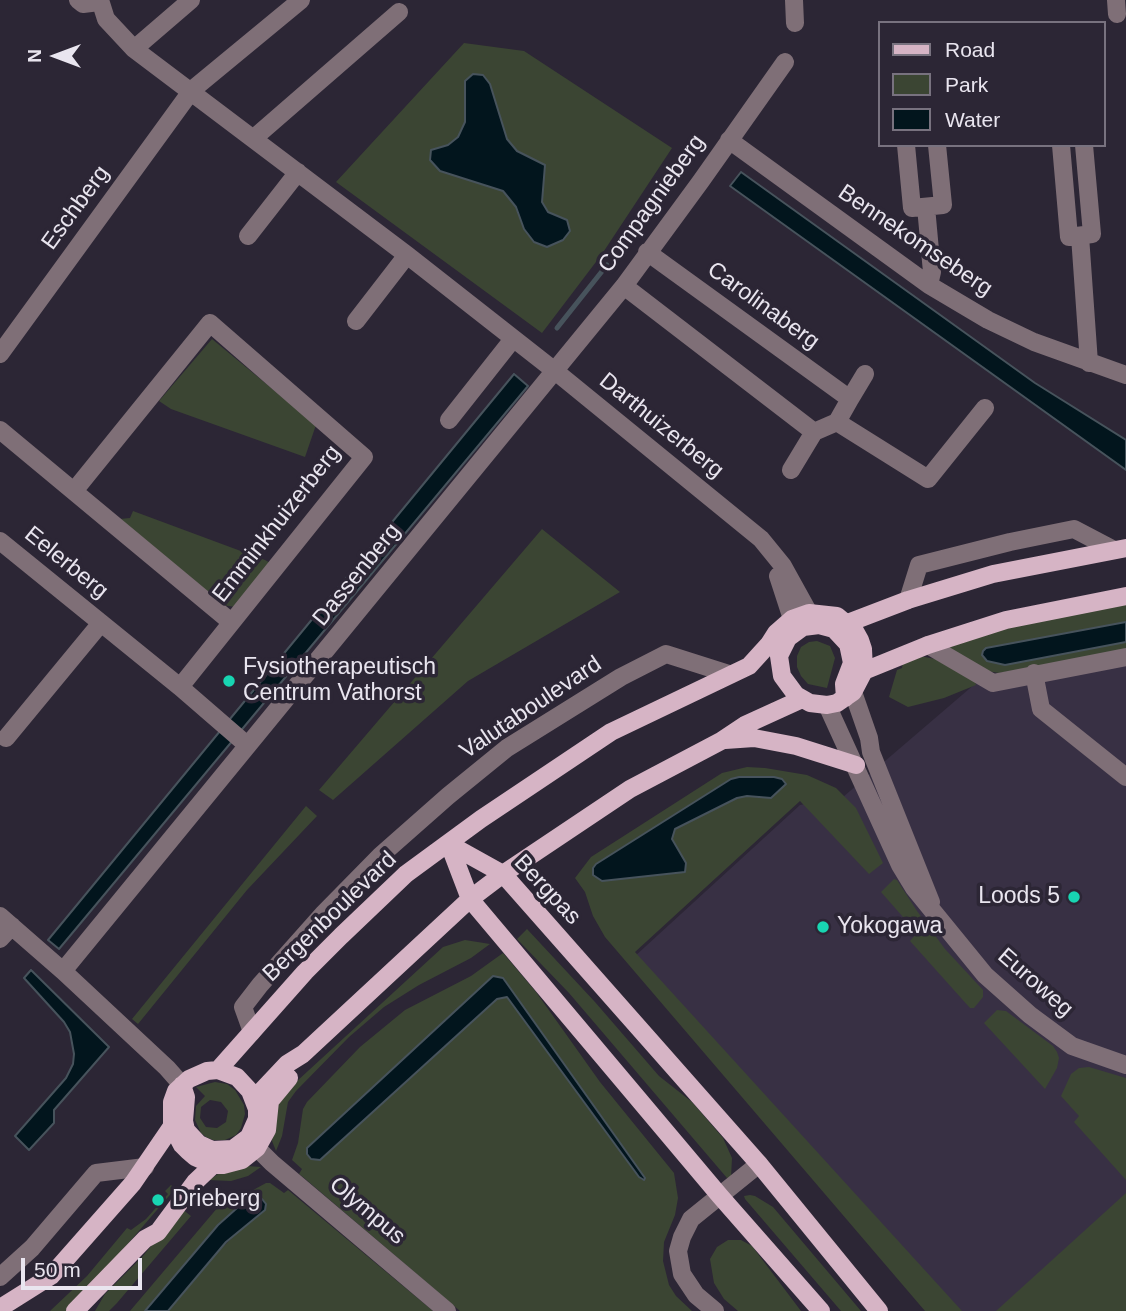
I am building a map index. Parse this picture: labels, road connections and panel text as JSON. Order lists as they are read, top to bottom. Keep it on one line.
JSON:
{"streets":{"main road":["Bergpas","Bergenboulevard"],"street":["Compagnieberg","Eschberg","Bennekomseberg","Carolinaberg","Darthuizerberg","Emminkhuizerberg","Eelerberg","Dassenberg","Valutaboulevard","Euroweg","Olympus"]},"crossings":[["Compagnieberg","Bennekomseberg"],["Compagnieberg","Carolinaberg"],["Compagnieberg","Darthuizerberg"],["Compagnieberg","Dassenberg"],["Eschberg","Darthuizerberg"],["Darthuizerberg","Dassenberg"],["Darthuizerberg","Euroweg"],["Emminkhuizerberg","Eelerberg"],["Eelerberg","Dassenberg"],["Valutaboulevard","Bergenboulevard"],["Bergpas","Bergenboulevard"],["Bergenboulevard","Olympus"]],"places":["Fysiotherapeutisch Centrum Vathorst","Loods 5","Yokogawa","Drieberg"],"legend":["Road","Park","Water"],"scale_bar":"50 m","north":"left"}
